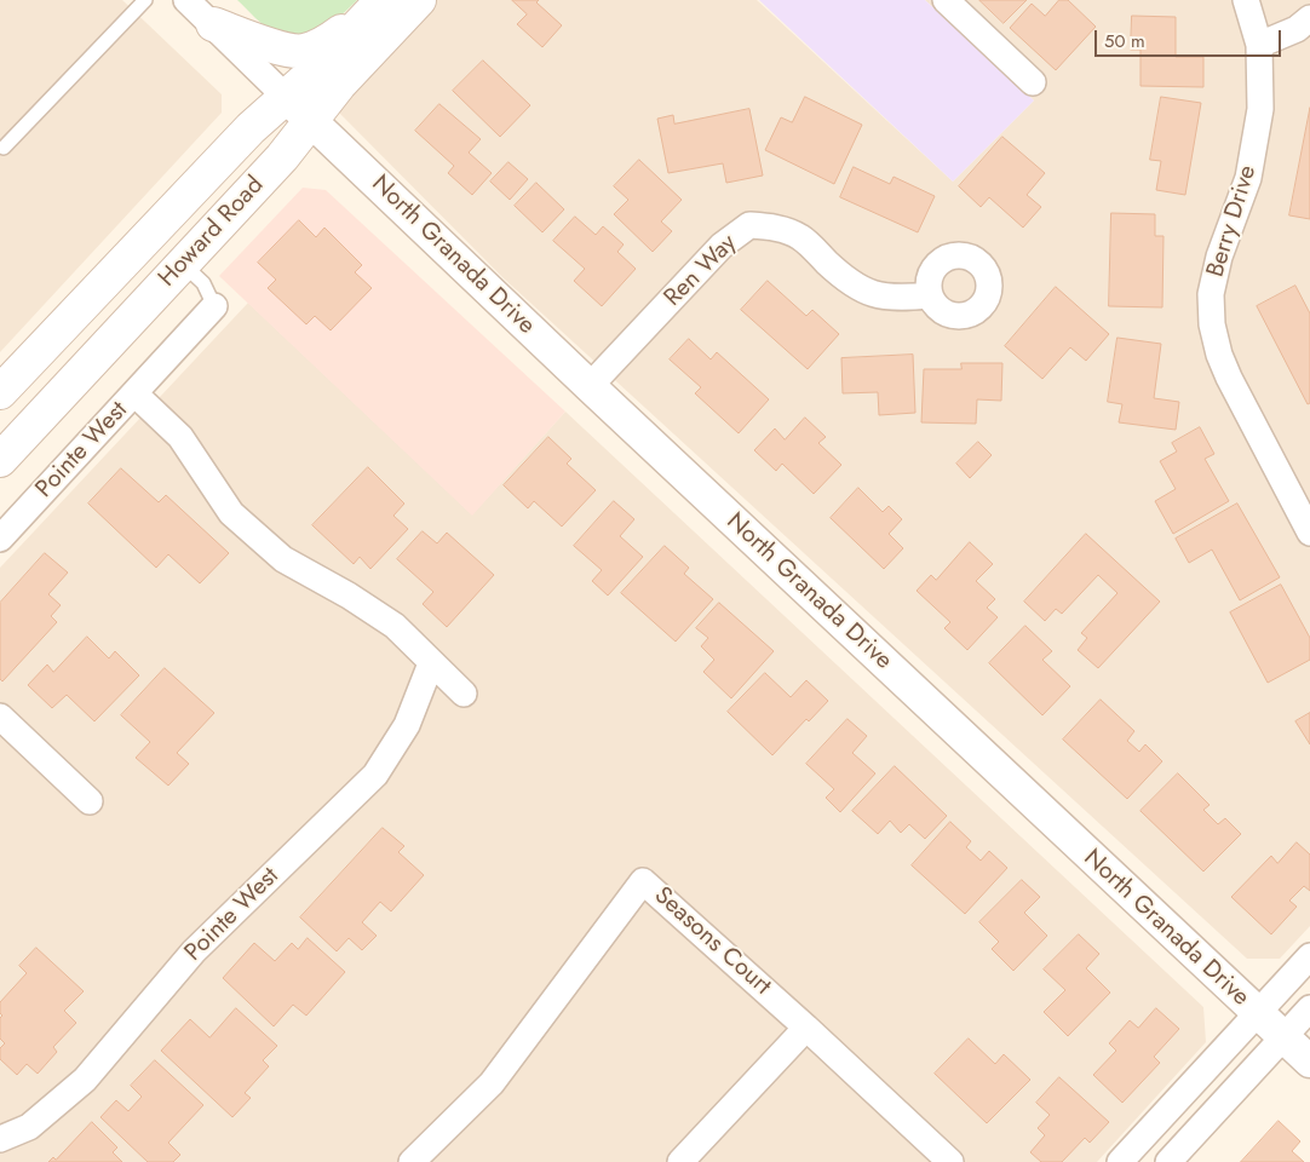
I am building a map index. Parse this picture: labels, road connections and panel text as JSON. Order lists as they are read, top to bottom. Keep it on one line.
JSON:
{"streets":{"main road":["Howard Road"],"street":["Berry Drive","North Granada Drive","Ren Way","Pointe West","Seasons Court"]},"crossings":[["Howard Road","North Granada Drive"],["North Granada Drive","Ren Way"]],"scale_bar":"50 m"}
